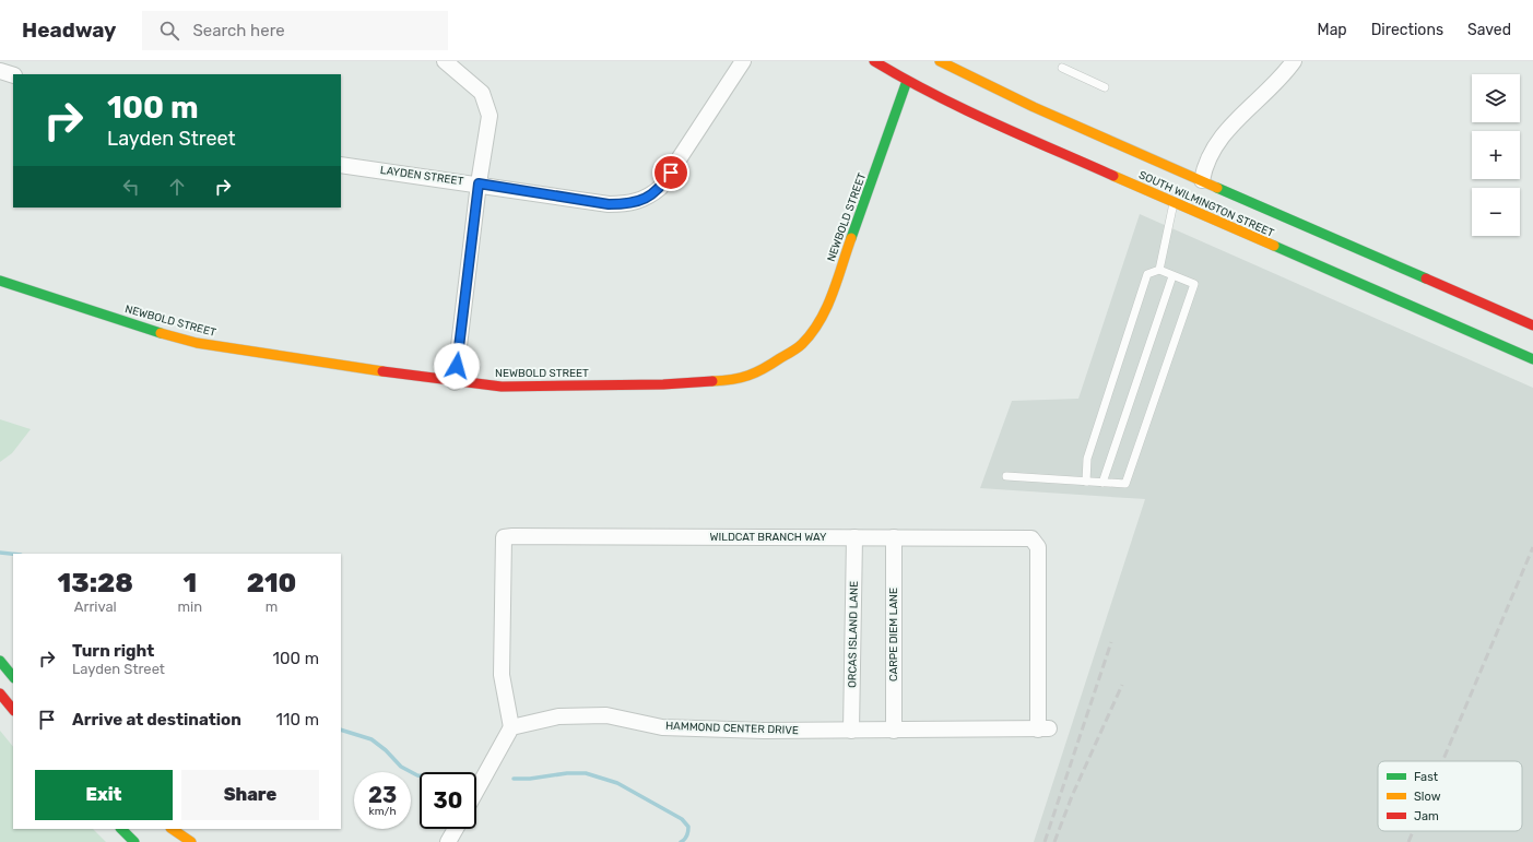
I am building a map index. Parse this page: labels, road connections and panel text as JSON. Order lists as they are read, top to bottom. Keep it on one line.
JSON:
{"streets":{"main road":["SOUTH WILMINGTON STREET","NEWBOLD STREET"],"street":["LAYDEN STREET","WILDCAT BRANCH WAY","ORCAS ISLAND LANE","CARPE DIEM LANE","HAMMOND CENTER DRIVE"]},"crossings":[["SOUTH WILMINGTON STREET","NEWBOLD STREET"],["WILDCAT BRANCH WAY","ORCAS ISLAND LANE"],["WILDCAT BRANCH WAY","CARPE DIEM LANE"],["WILDCAT BRANCH WAY","HAMMOND CENTER DRIVE"],["ORCAS ISLAND LANE","HAMMOND CENTER DRIVE"],["CARPE DIEM LANE","HAMMOND CENTER DRIVE"]],"legend":["Fast","Slow","Jam"],"page":{"header":"Headway","search":"Search here","nav":["Map","Directions","Saved"],"map_buttons":["+","−"],"turn":["100 m","Layden Street"],"eta":["13:28","Arrival","1","min","210","m"],"list":[{"name":"Turn right","note":"Layden Street","value":"100 m"},{"name":"Arrive at destination","value":"110 m"}],"buttons":["Exit","Share"],"speed":"23 km/h","limit":"30"}}
